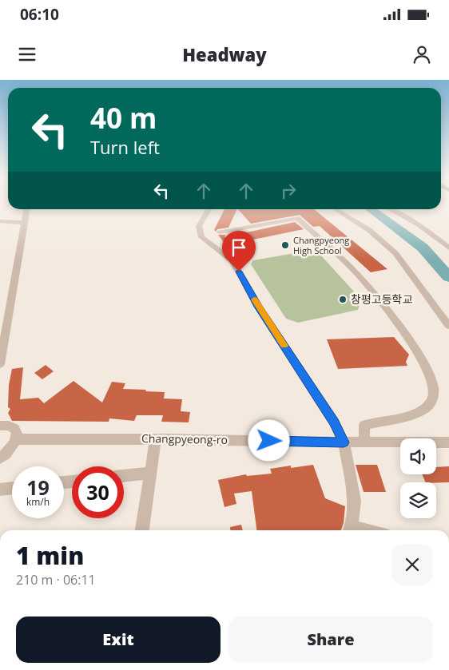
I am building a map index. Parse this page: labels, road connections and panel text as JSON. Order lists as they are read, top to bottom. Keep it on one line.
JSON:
{"streets":{"street":["Changpyeong-ro"]},"places":["Changpyeong High School","창평고등학교"],"page":{"status":"06:10","header":"Headway","turn":["40 m","Turn left"],"speed":"19 km/h","limit":"30","heading":["1 min","210 m · 06:11"],"buttons":["Exit","Share"]}}
